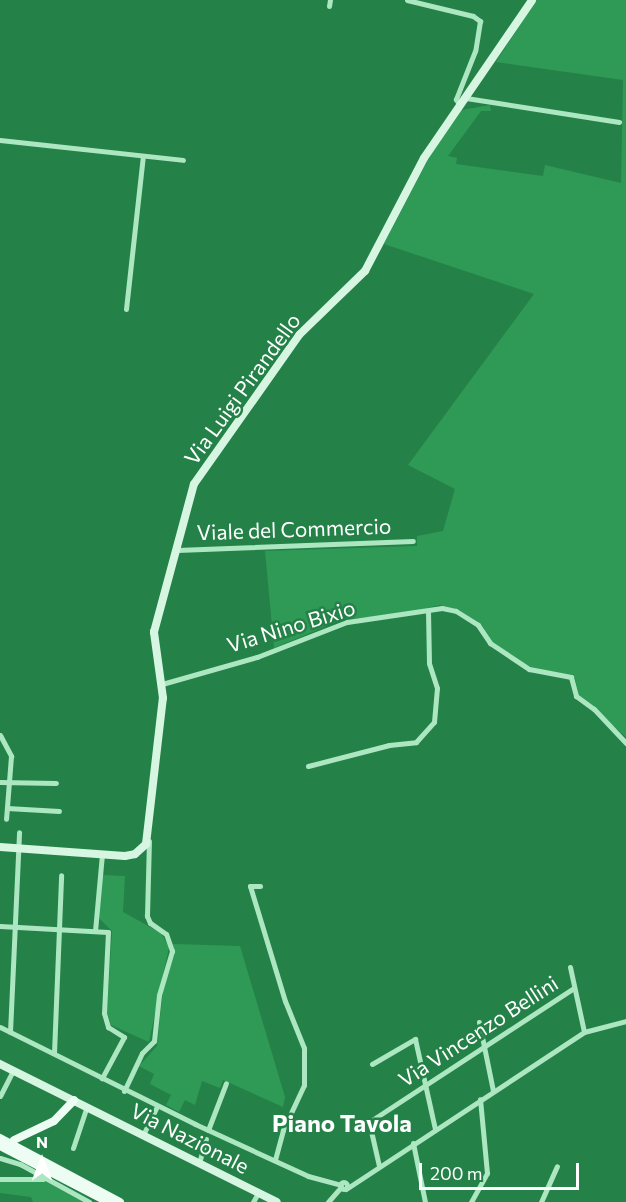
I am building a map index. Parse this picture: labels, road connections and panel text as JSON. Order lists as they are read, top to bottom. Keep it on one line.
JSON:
{"streets":{"street":["Via Luigi Pirandello","Viale del Commercio","Via Nino Bixio","Via Vincenzo Bellini","Via Nazionale"]},"crossings":[["Via Luigi Pirandello","Viale del Commercio"],["Via Luigi Pirandello","Via Nino Bixio"]],"districts":["Piano Tavola"],"scale_bar":"200 m","north":"top"}
